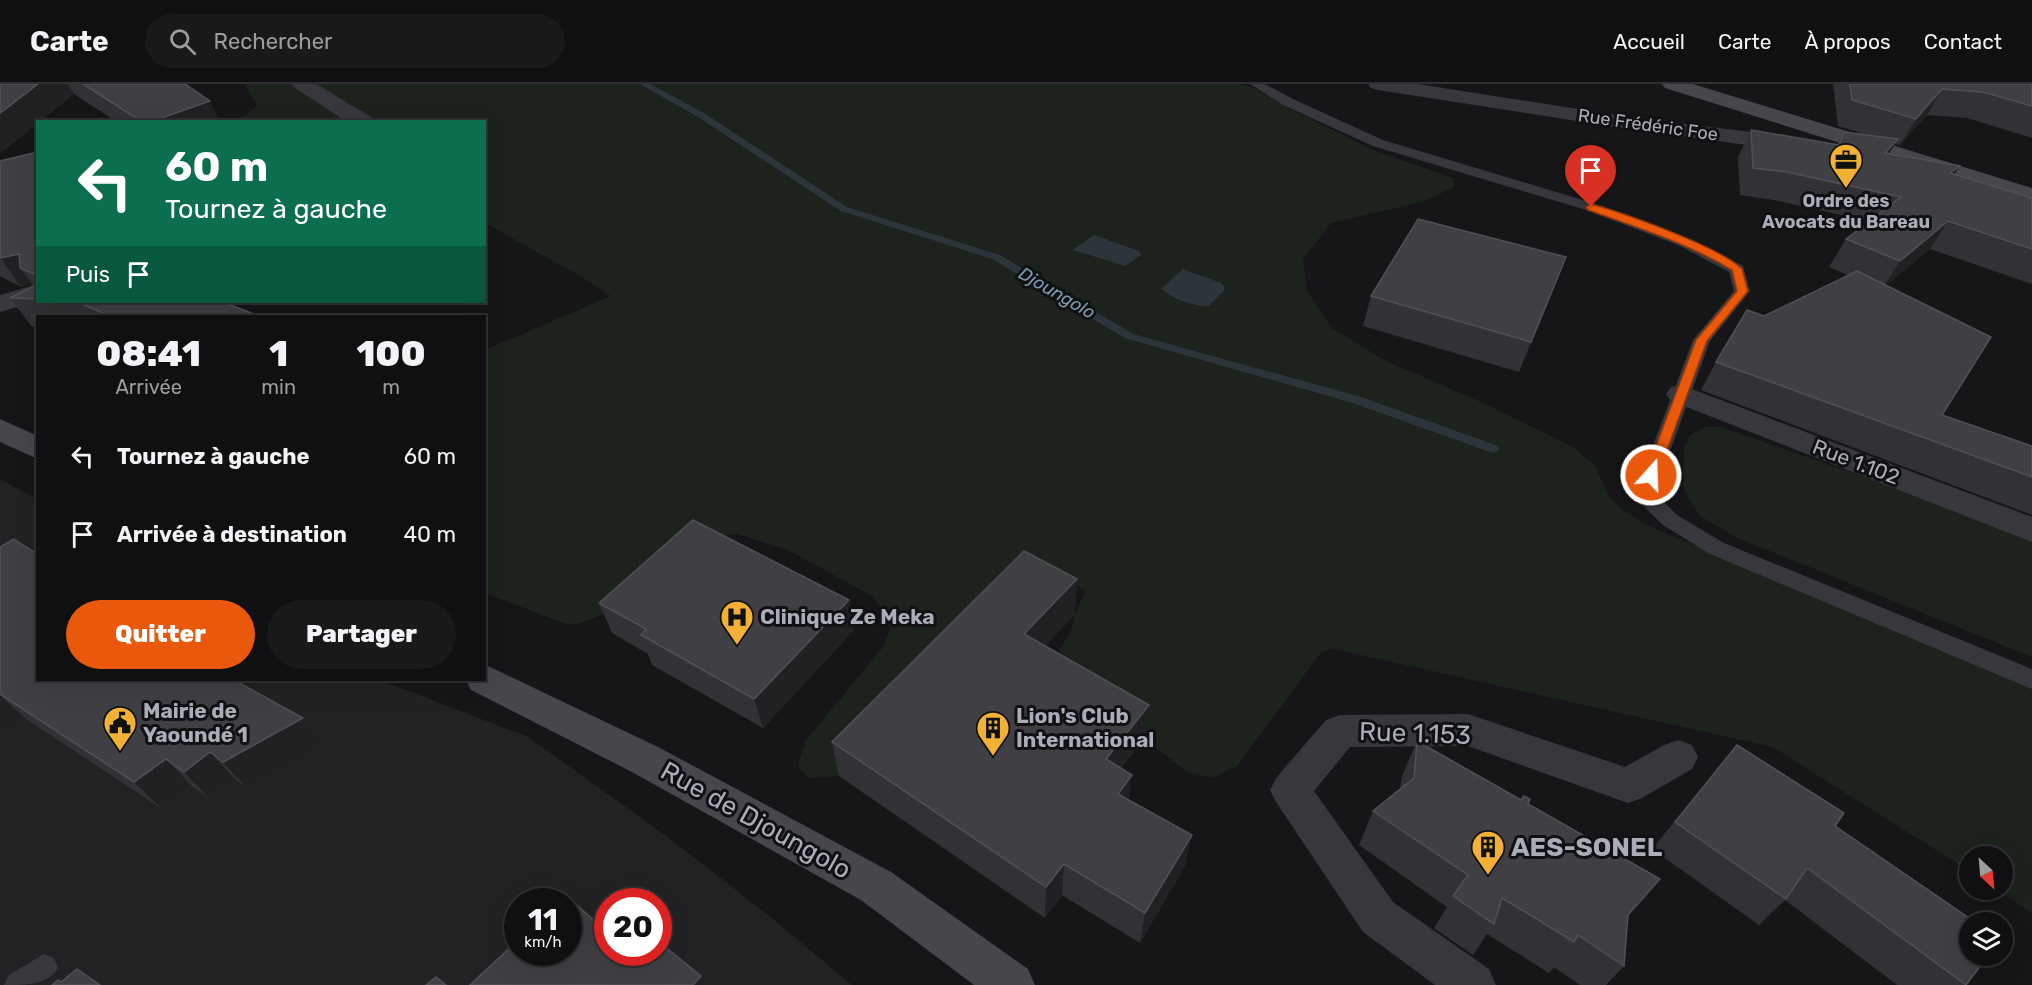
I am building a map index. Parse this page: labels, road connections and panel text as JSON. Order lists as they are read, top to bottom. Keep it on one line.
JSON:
{"streets":{"street":["Rue Frédéric Foe","Rue 1.102","Rue 1.153","Rue de Djoungolo"]},"water":["Djoungolo"],"places":{"office":["Ordre des Avocats du Bareau"],"hospital":["Clinique Ze Meka"],"public building":["Mairie de Yaoundé 1"],"building":["Lion's Club International","AES-SONEL"]},"north":"bottom right","page":{"header":"Carte","search":"Rechercher","nav":["Accueil","Carte","À propos","Contact"],"turn":["60 m","Tournez à gauche"],"then":"Puis","eta":["08:41","Arrivée","1","min","100","m"],"list":[{"name":"Tournez à gauche","value":"60 m"},{"name":"Arrivée à destination","value":"40 m"}],"buttons":["Quitter","Partager"],"speed":"11 km/h","limit":"20"}}
